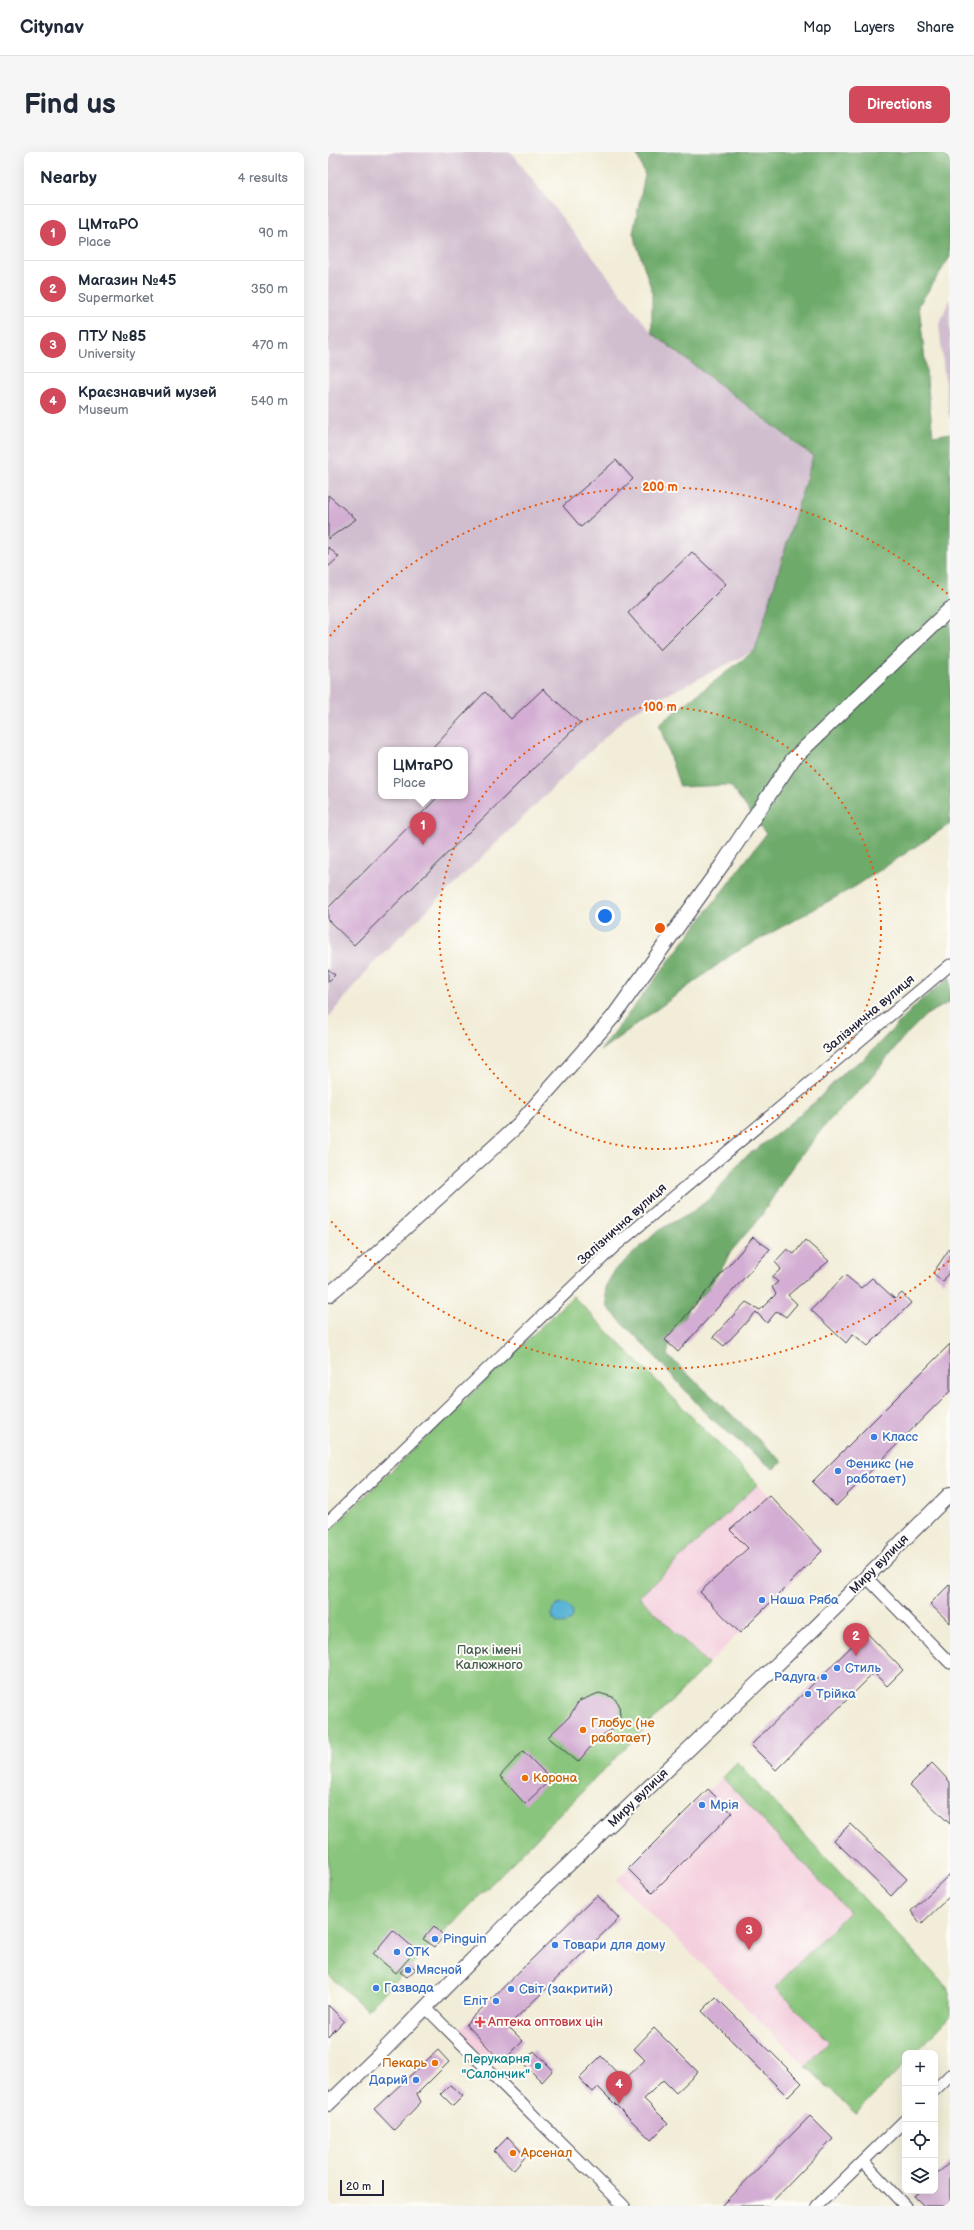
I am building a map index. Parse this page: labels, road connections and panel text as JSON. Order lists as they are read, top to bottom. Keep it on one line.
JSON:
{"streets":{"street":["Залізнична вулиця","Миру вулиця"]},"parks":["Парк імені Калюжного"],"places":{"other":["Класс","Феникс (не работает)","Наша Ряба","Стиль","Радуга","Трійка","Глобус (не работает)","Корона","Мрія","Pinguin","Товари для дому","ОТК","Мясной","Газвода","Світ (закритий)","Еліт","Пекарь","Перукарня \"Салончик\"","Дарий","Арсенал"],"health":["Аптека оптових цін"]},"scale_bar":"20 m","page":{"header":"Citynav","nav":["Map","Layers","Share"],"buttons":"Directions","title":"Find us","heading":["Nearby","4 results"],"list":[{"mark":"1","name":"ЦМтаРО","note":"Place","value":"90 m"},{"mark":"2","name":"Магазин №45","note":"Supermarket","value":"350 m"},{"mark":"3","name":"ПТУ №85","note":"University","value":"470 m"},{"mark":"4","name":"Краєзнавчий музей","note":"Museum","value":"540 m"}],"popup":["ЦМтаРО","Place"],"pins":["1","2","3","4"],"map_buttons":["+","−"],"scale":"20 m"},"rings":["200 m","100 m"]}
